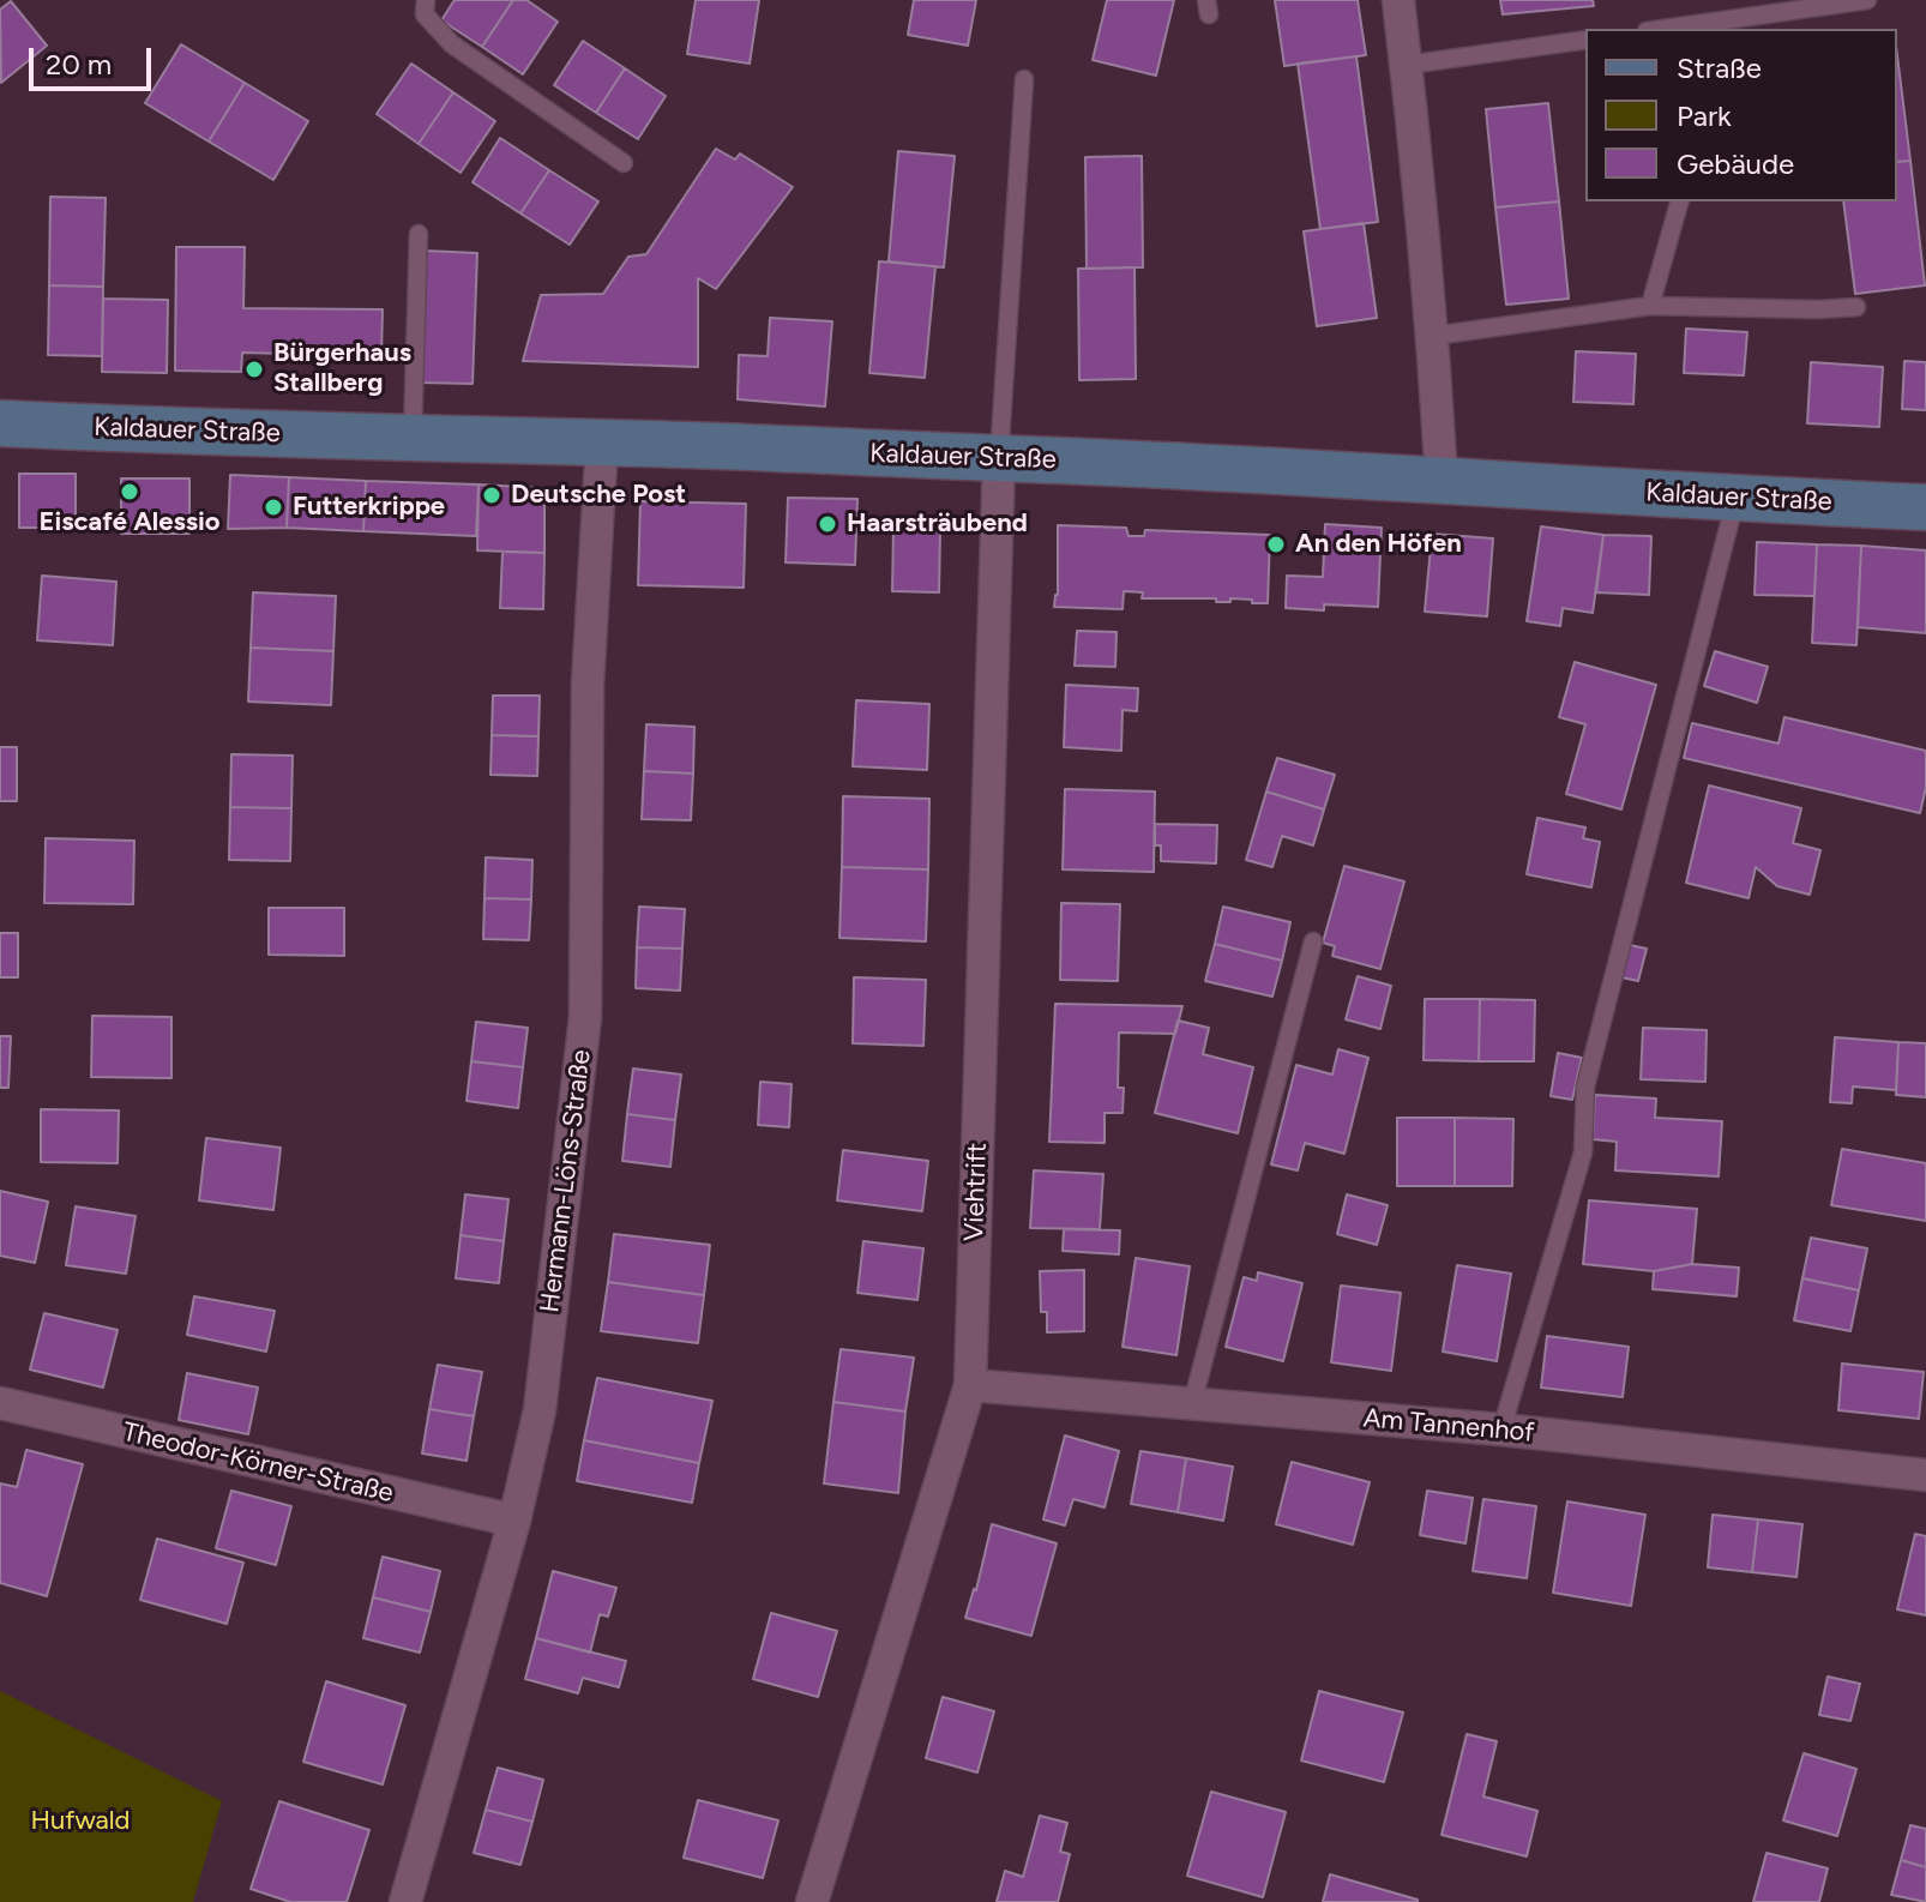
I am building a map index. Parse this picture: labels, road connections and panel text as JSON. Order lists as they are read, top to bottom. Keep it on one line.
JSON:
{"streets":{"street":["Kaldauer Straße","Hermann-Löns-Straße","Viehtrift","Am Tannenhof","Theodor-Körner-Straße"]},"crossings":[["Kaldauer Straße","Hermann-Löns-Straße"],["Kaldauer Straße","Viehtrift"],["Hermann-Löns-Straße","Theodor-Körner-Straße"],["Viehtrift","Am Tannenhof"]],"parks":["Hufwald"],"places":["Bürgerhaus Stallberg","Eiscafé Alessio","Deutsche Post","Futterkrippe","Haarsträubend","An den Höfen"],"legend":["Straße","Park","Gebäude"],"scale_bar":"20 m"}
